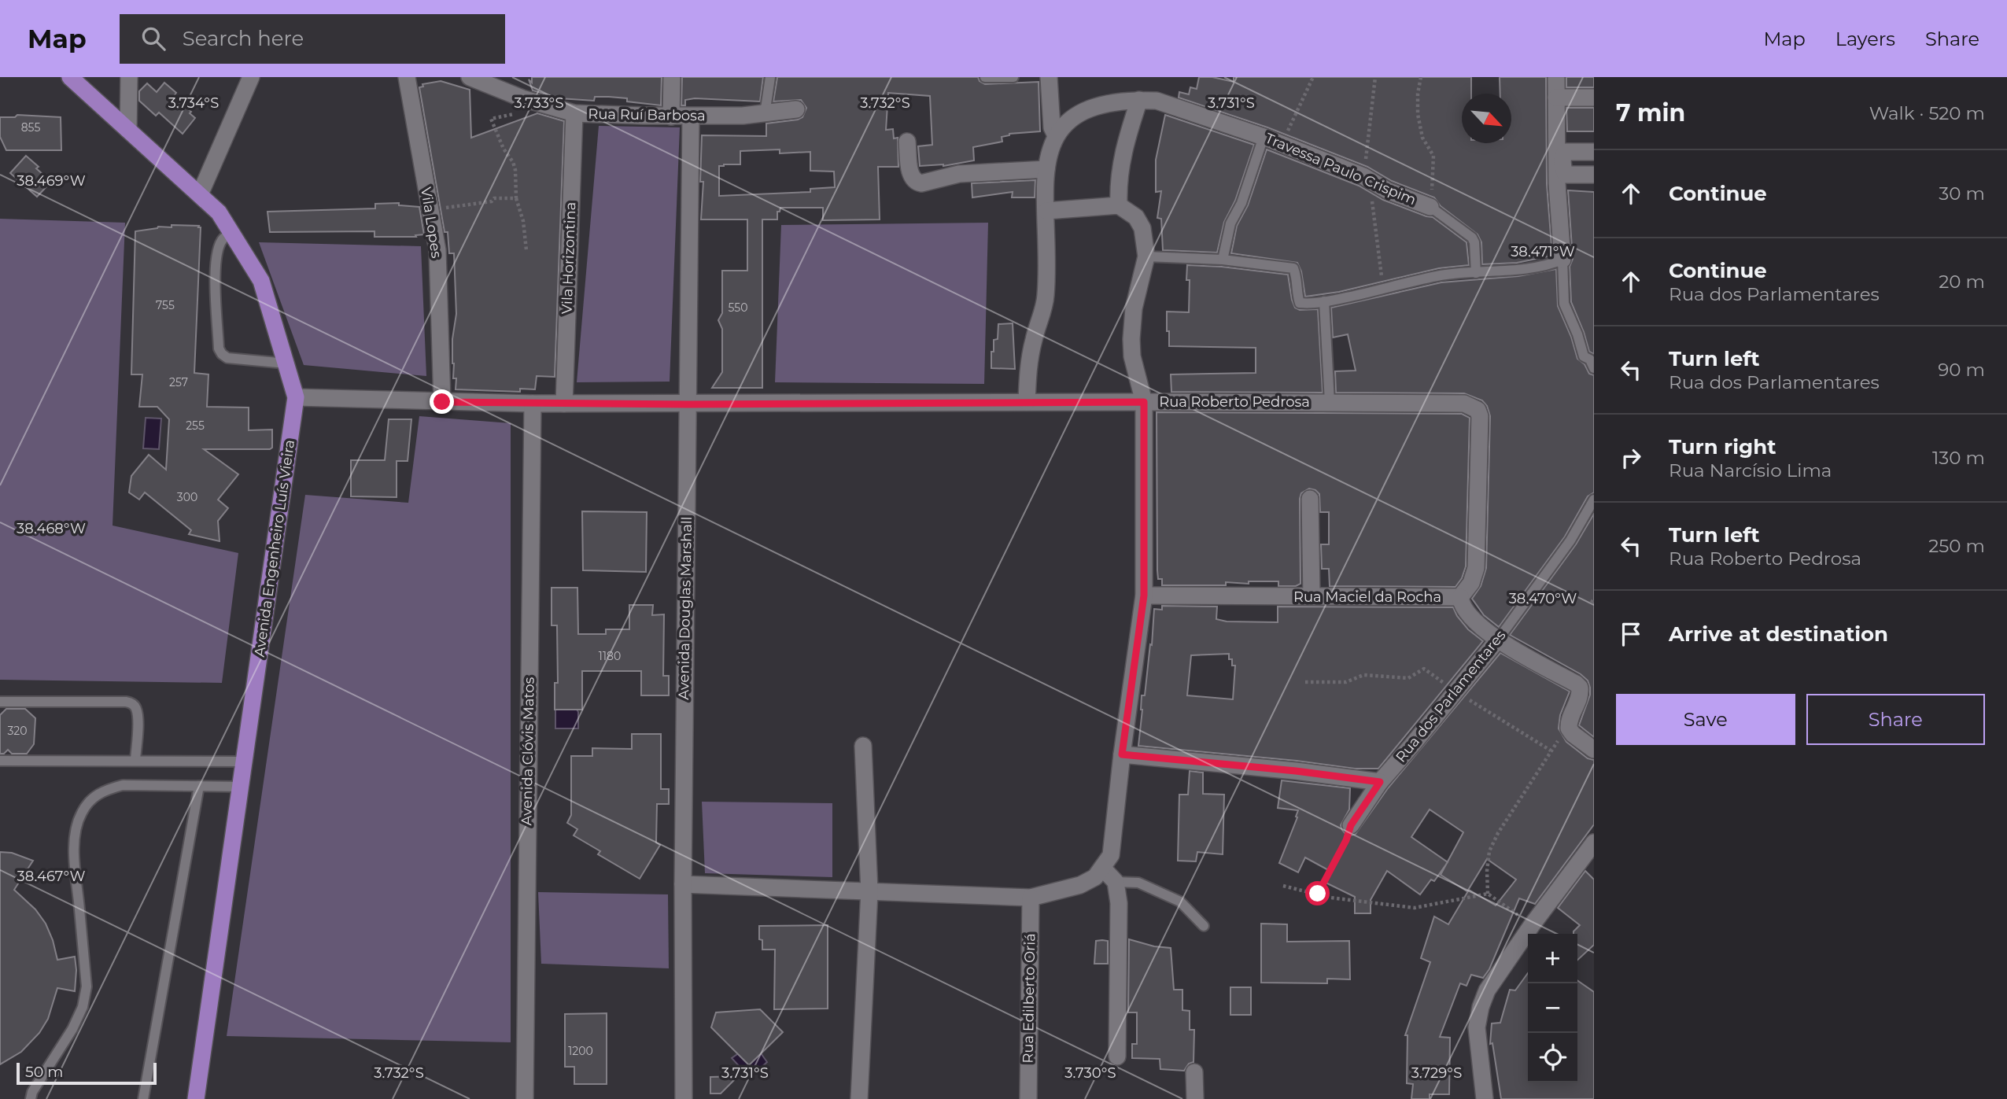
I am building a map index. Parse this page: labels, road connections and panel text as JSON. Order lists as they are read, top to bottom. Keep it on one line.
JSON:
{"streets":{"main road":["Avenida Engenheiro Luís Vieira"],"street":["Rua Ruí Barbosa","Travessa Paulo Crispim","Vila Lopes","Vila Horizontina","Rua Roberto Pedrosa","Rua Maciel da Rocha","Avenida Douglas Marshall","Rua dos Parlamentares","Avenida Clóvis Matos","Rua Edilberto Oriá"]},"crossings":[["Rua Ruí Barbosa","Vila Horizontina"],["Rua Ruí Barbosa","Avenida Douglas Marshall"],["Vila Lopes","Rua Roberto Pedrosa"],["Vila Horizontina","Rua Roberto Pedrosa"],["Rua Roberto Pedrosa","Avenida Engenheiro Luís Vieira"],["Rua Roberto Pedrosa","Rua Maciel da Rocha"],["Rua Roberto Pedrosa","Avenida Douglas Marshall"],["Rua Roberto Pedrosa","Avenida Clóvis Matos"],["Rua Maciel da Rocha","Rua dos Parlamentares"]],"house_numbers":["855","755","550","257","255","300","1180","320","1200"],"scale_bar":"50 m","north":"bottom right","page":{"header":"Map","search":"Search here","nav":["Map","Layers","Share"],"heading":["7 min","Walk · 520 m"],"list":[["Continue","30 m"],["Continue","Rua dos Parlamentares","20 m"],["Turn left","Rua dos Parlamentares","90 m"],["Turn right","Rua Narcísio Lima","130 m"],["Turn left","Rua Roberto Pedrosa","250 m"],"Arrive at destination"],"buttons":["Save","Share"],"map_buttons":["+","−"],"scale":"50 m"},"coordinates":["3.734°S","3.733°S","3.732°S","3.731°S","38.469°W","38.471°W","38.468°W","38.470°W","38.467°W","3.730°S","3.729°S"]}
